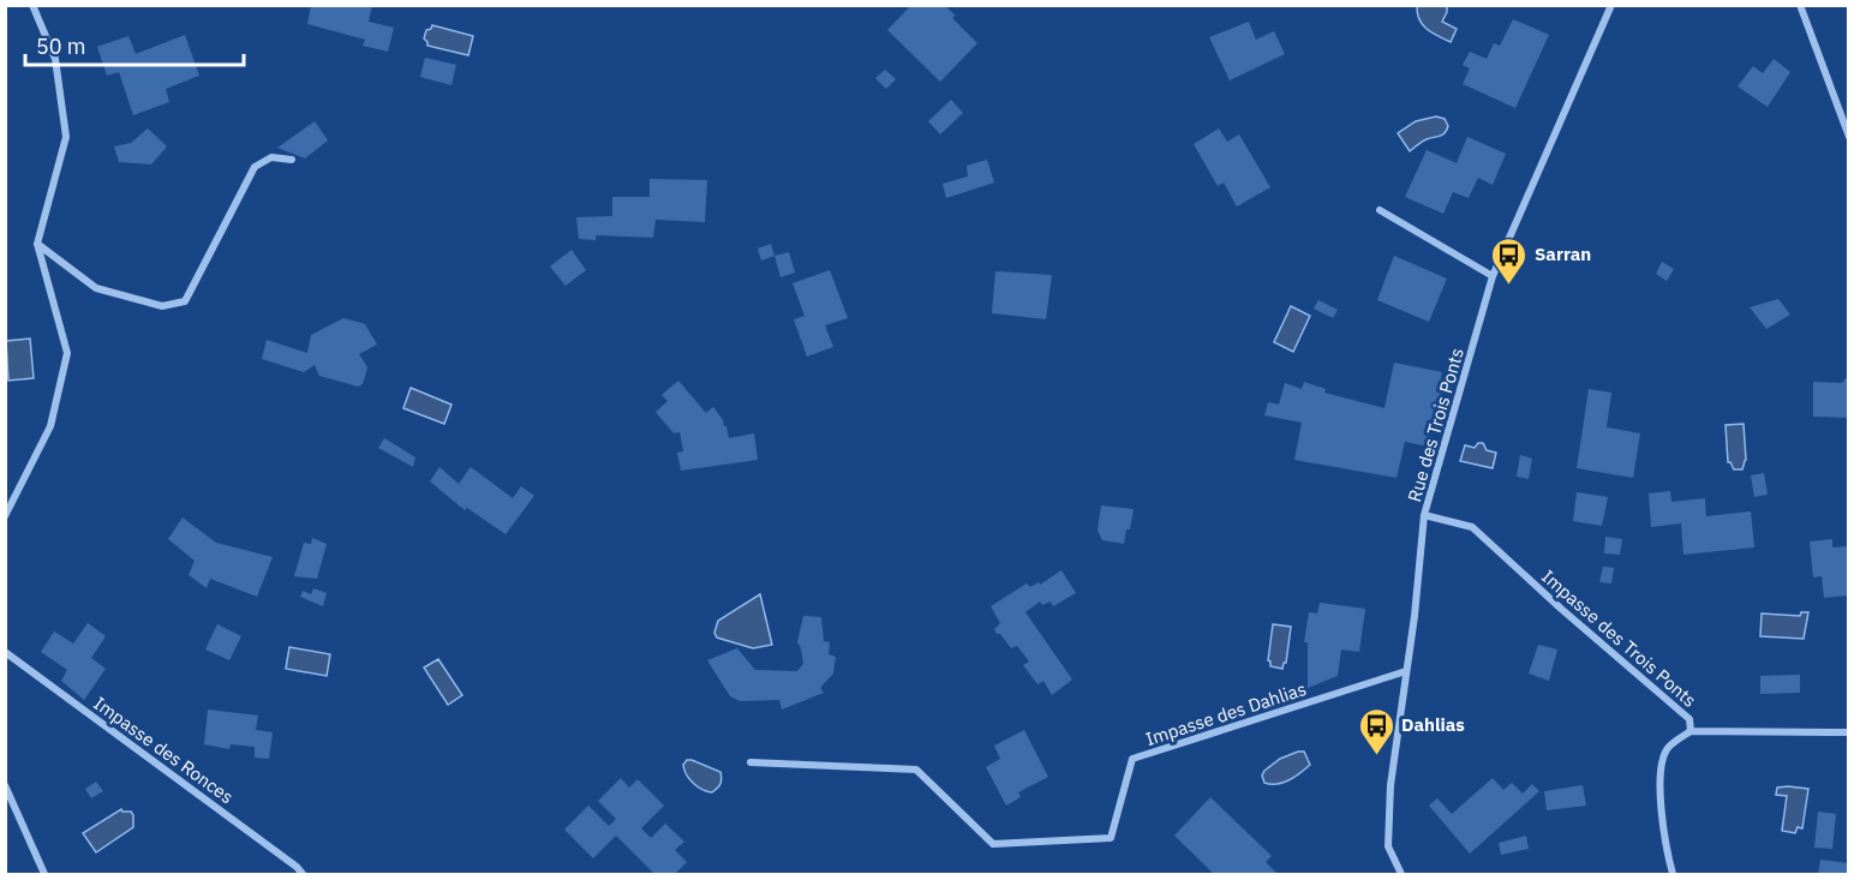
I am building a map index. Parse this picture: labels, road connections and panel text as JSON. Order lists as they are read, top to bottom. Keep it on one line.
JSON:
{"streets":{"street":["Rue des Trois Ponts","Impasse des Trois Ponts","Impasse des Dahlias","Impasse des Ronces"]},"crossings":[["Rue des Trois Ponts","Impasse des Trois Ponts"],["Rue des Trois Ponts","Impasse des Dahlias"]],"places":{"bus stop":["Sarran","Dahlias"]},"scale_bar":"50 m"}
